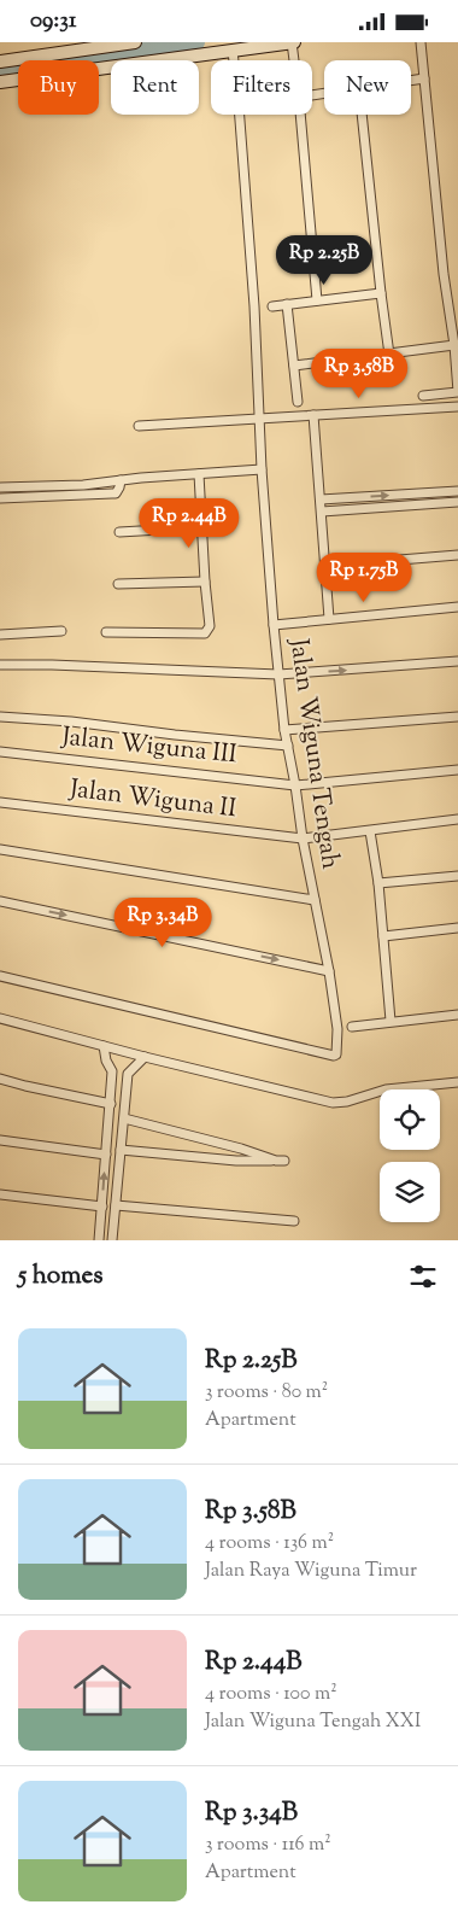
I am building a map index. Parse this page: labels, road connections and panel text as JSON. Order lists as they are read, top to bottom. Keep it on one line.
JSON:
{"streets":{"street":["Jalan Wiguna III","Jalan Wiguna Tengah","Jalan Wiguna II"]},"crossings":[["Jalan Wiguna III","Jalan Wiguna Tengah"],["Jalan Wiguna Tengah","Jalan Wiguna II"]],"page":{"status":"09:31","chip":["Buy","Rent","Filters","New"],"price":["Rp 2.25B","Rp 3.58B","Rp 2.44B","Rp 1.75B","Rp 3.34B"],"heading":"5 homes","list":[{"name":"Rp 2.25B","note":"3 rooms · 80 m² · Apartment"},{"name":"Rp 3.58B","note":"4 rooms · 136 m² · Jalan Raya Wiguna Timur"},{"name":"Rp 2.44B","note":"4 rooms · 100 m² · Jalan Wiguna Tengah XXI"},{"name":"Rp 3.34B","note":"3 rooms · 116 m² · Apartment"}]}}
